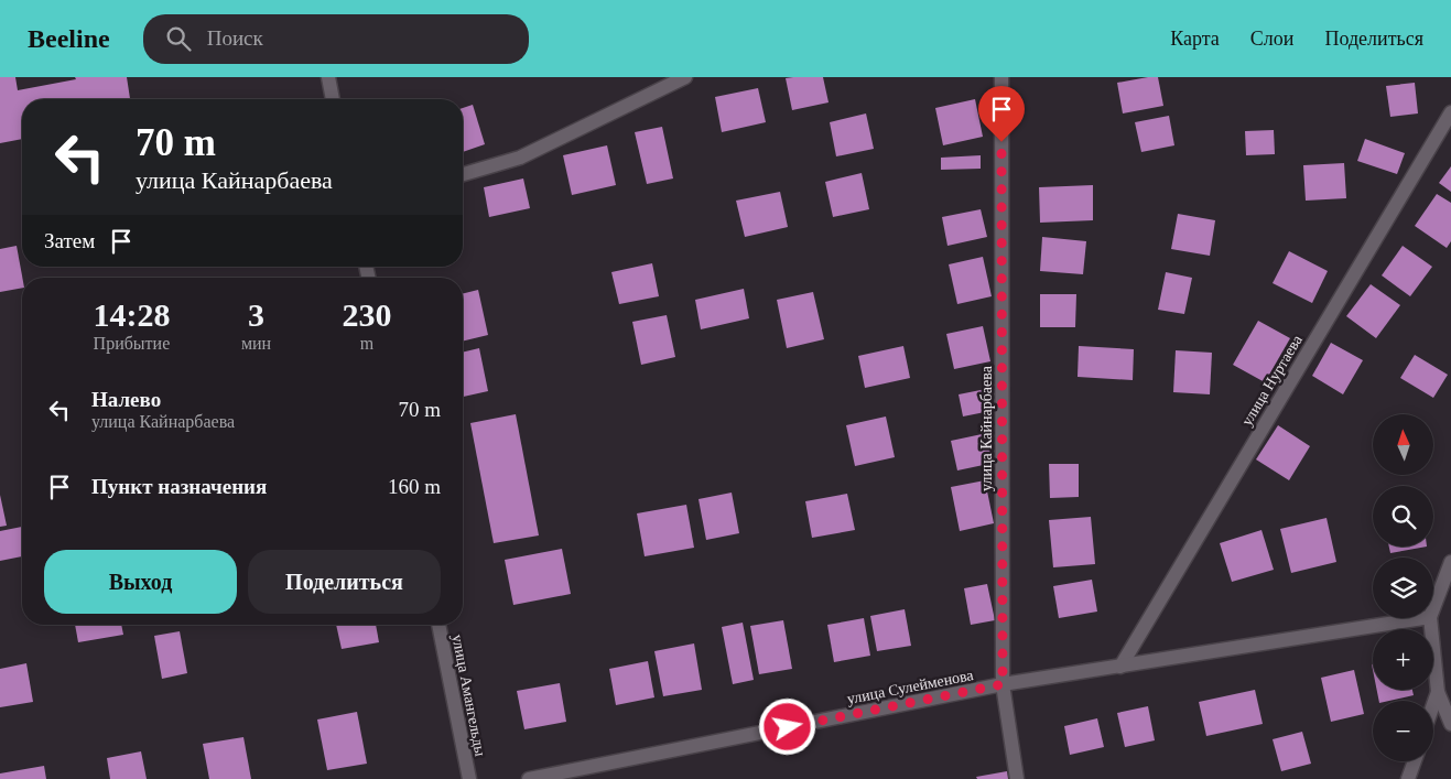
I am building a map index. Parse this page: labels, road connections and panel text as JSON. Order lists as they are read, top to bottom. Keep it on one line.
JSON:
{"streets":{"street":["улица Нуртаева","улица Кайнарбаева","улица Сулейменова","улица Амангельды"]},"crossings":[["улица Нуртаева","улица Сулейменова"],["улица Кайнарбаева","улица Сулейменова"]],"north":"top","page":{"header":"Beeline","search":"Поиск","nav":["Карта","Слои","Поделиться"],"turn":["70 m","улица Кайнарбаева"],"then":"Затем","eta":["14:28","Прибытие","3","мин","230","m"],"list":[{"name":"Налево","note":"улица Кайнарбаева","value":"70 m"},{"name":"Пункт назначения","value":"160 m"}],"map_buttons":["+","−"],"buttons":["Выход","Поделиться"]}}
